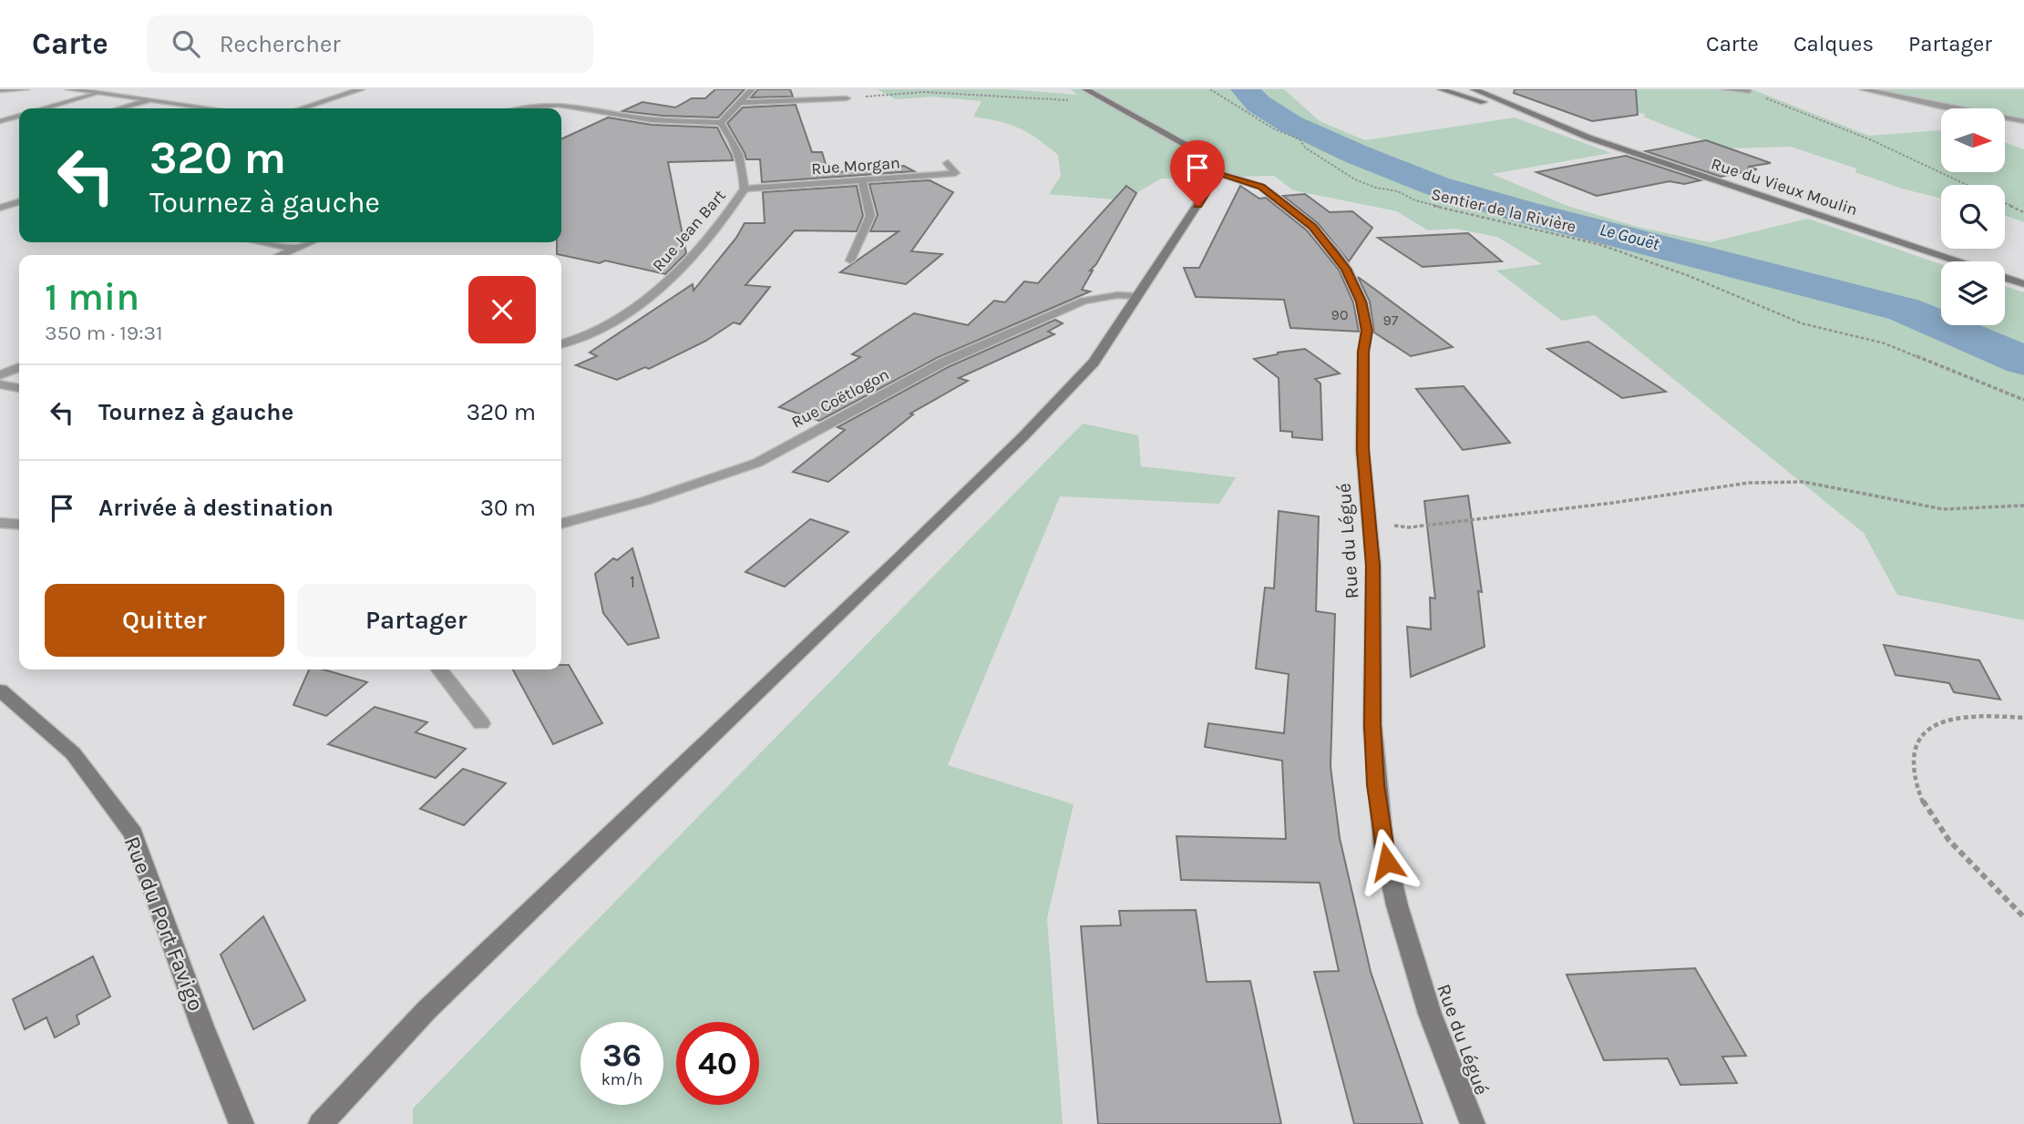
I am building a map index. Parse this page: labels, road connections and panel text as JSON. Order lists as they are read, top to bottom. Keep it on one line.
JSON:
{"streets":{"street":["Rue Morgan","Rue du Vieux Moulin","Rue Jean Bart","Rue Coëtlogon","Rue du Légué","Rue du Port Favigo"],"path":["Sentier de la Rivière"]},"crossings":[["Rue Morgan","Rue Jean Bart"]],"water":["Le Gouët"],"house_numbers":["90","97","1"],"north":"right","page":{"header":"Carte","search":"Rechercher","nav":["Carte","Calques","Partager"],"turn":["320 m","Tournez à gauche"],"heading":["1 min","350 m · 19:31"],"list":[{"name":"Tournez à gauche","value":"320 m"},{"name":"Arrivée à destination","value":"30 m"}],"buttons":["Quitter","Partager"],"speed":"36 km/h","limit":"40"}}
